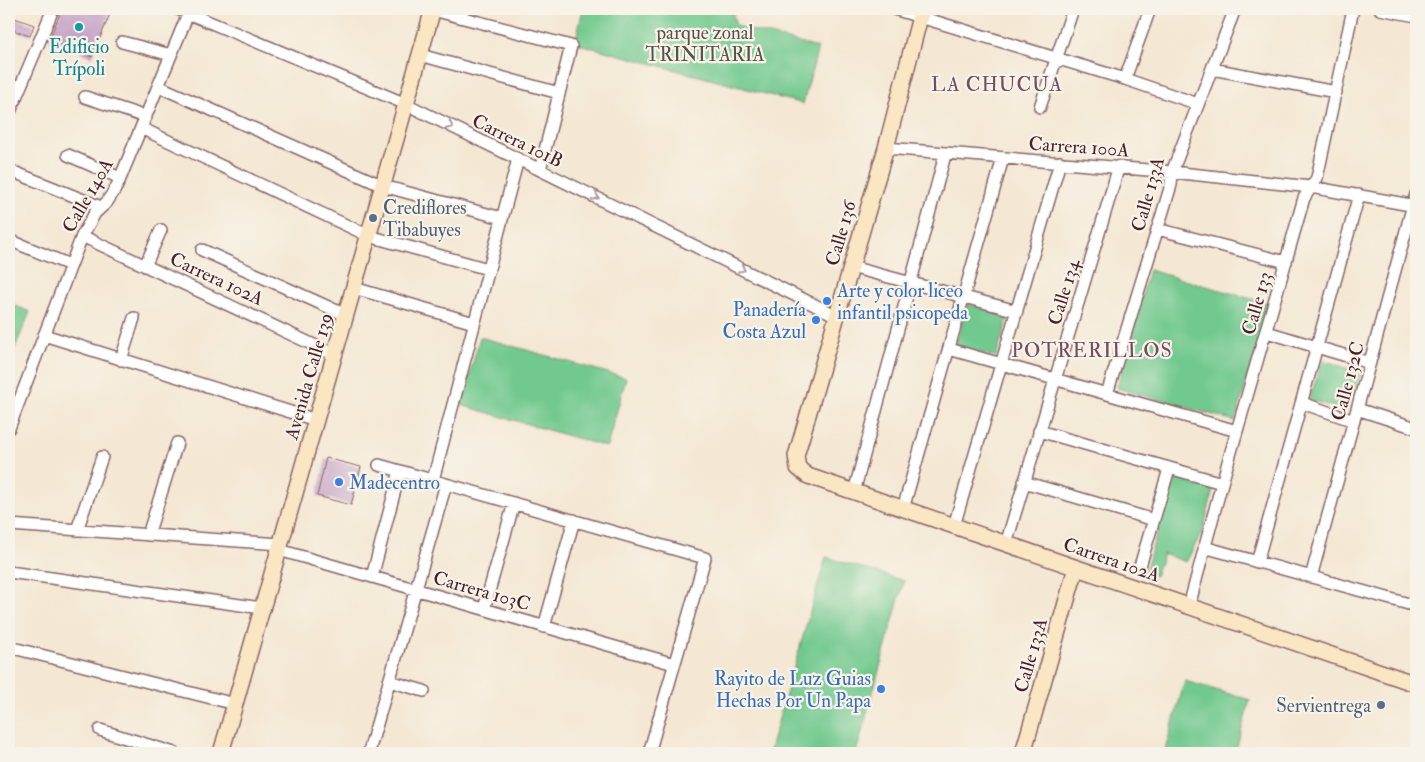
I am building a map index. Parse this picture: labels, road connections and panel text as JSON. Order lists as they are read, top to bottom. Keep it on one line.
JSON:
{"streets":{"street":["Carrera 101B","Carrera 100A","Calle 133A","Calle 140A","Calle 136","Carrera 102A","Calle 134","Calle 133","Avenida Calle 139","Calle 132C","Carrera 103C"]},"crossings":[["Carrera 101B","Calle 140A"],["Carrera 101B","Calle 136"],["Carrera 101B","Avenida Calle 139"],["Carrera 100A","Calle 133A"],["Carrera 100A","Calle 136"],["Carrera 100A","Calle 134"],["Carrera 100A","Calle 133"],["Carrera 100A","Calle 132C"],["Calle 133A","Carrera 102A"],["Calle 140A","Carrera 102A"],["Calle 136","Carrera 102A"],["Carrera 102A","Calle 134"],["Carrera 102A","Calle 133"],["Carrera 102A","Avenida Calle 139"],["Avenida Calle 139","Carrera 103C"]],"districts":["LA CHUCUA","POTRERILLOS"],"parks":["parque zonal TRINITARIA"],"places":["Edificio Trípoli","Crediflores Tibabuyes","Arte y color liceo infantil psicopeda","Panadería Costa Azul","Madecentro","Rayito de Luz Guias Hechas Por Un Papa","Servientrega"]}
